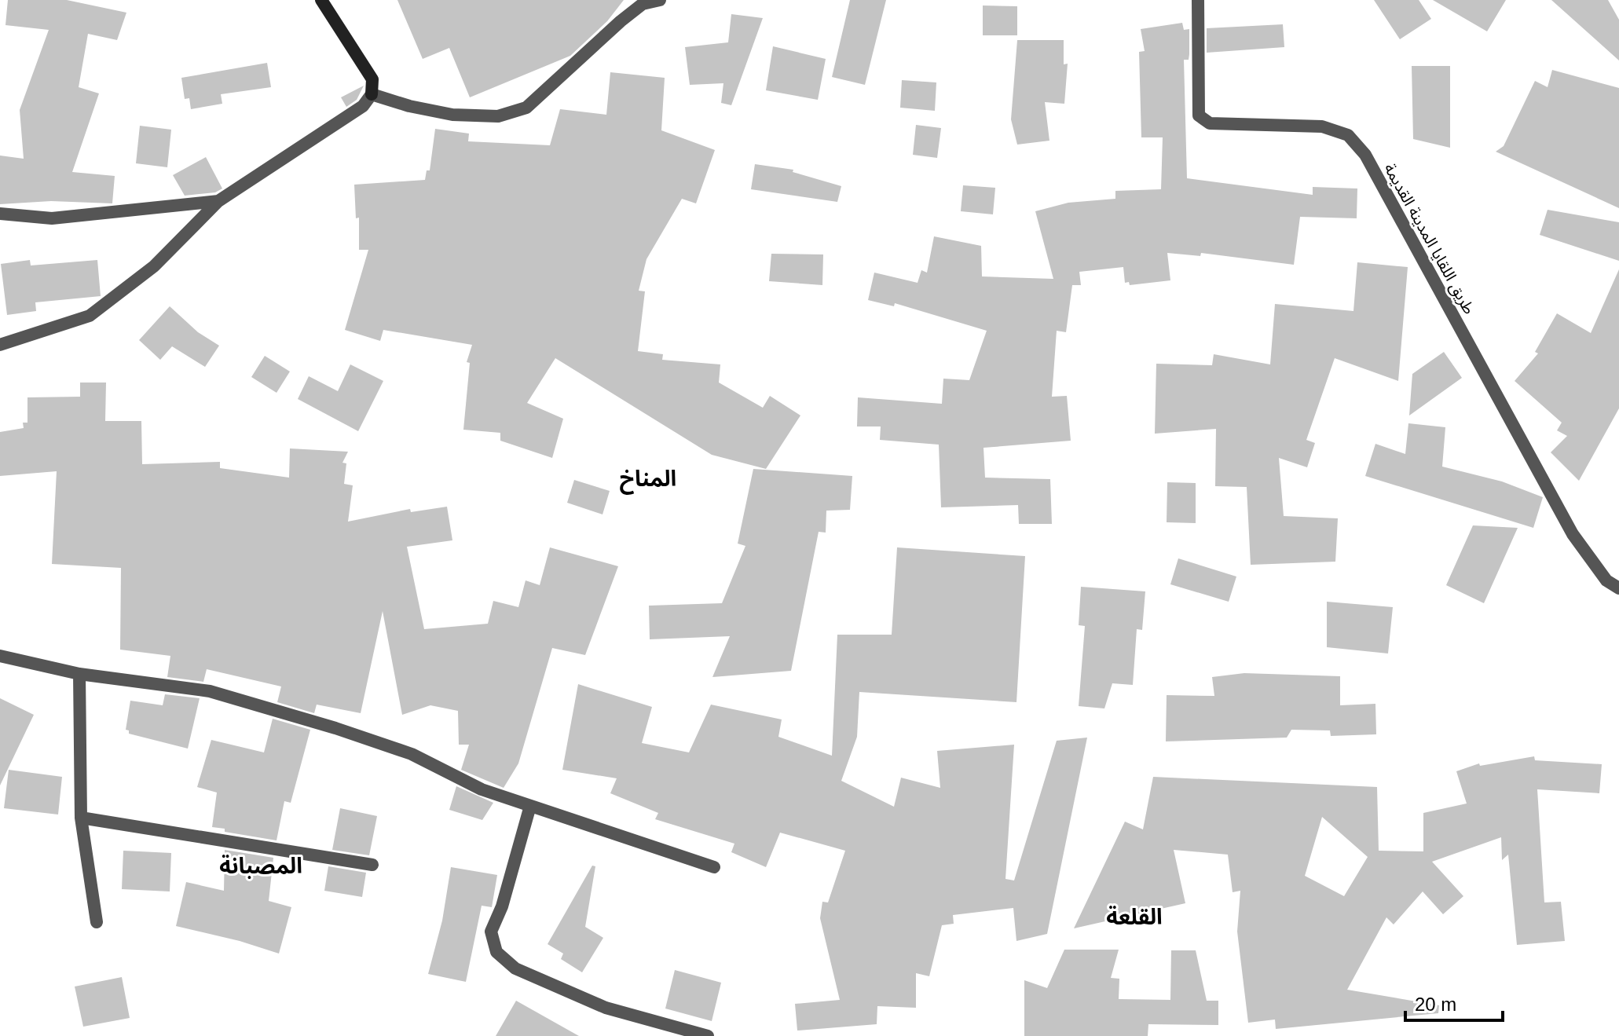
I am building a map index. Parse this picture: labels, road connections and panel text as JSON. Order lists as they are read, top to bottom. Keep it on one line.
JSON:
{"streets":{"street":["طريق اللقايا المدينة القديمة"]},"districts":["المناخ","المصبانة","القلعة"],"scale_bar":"20 m"}
